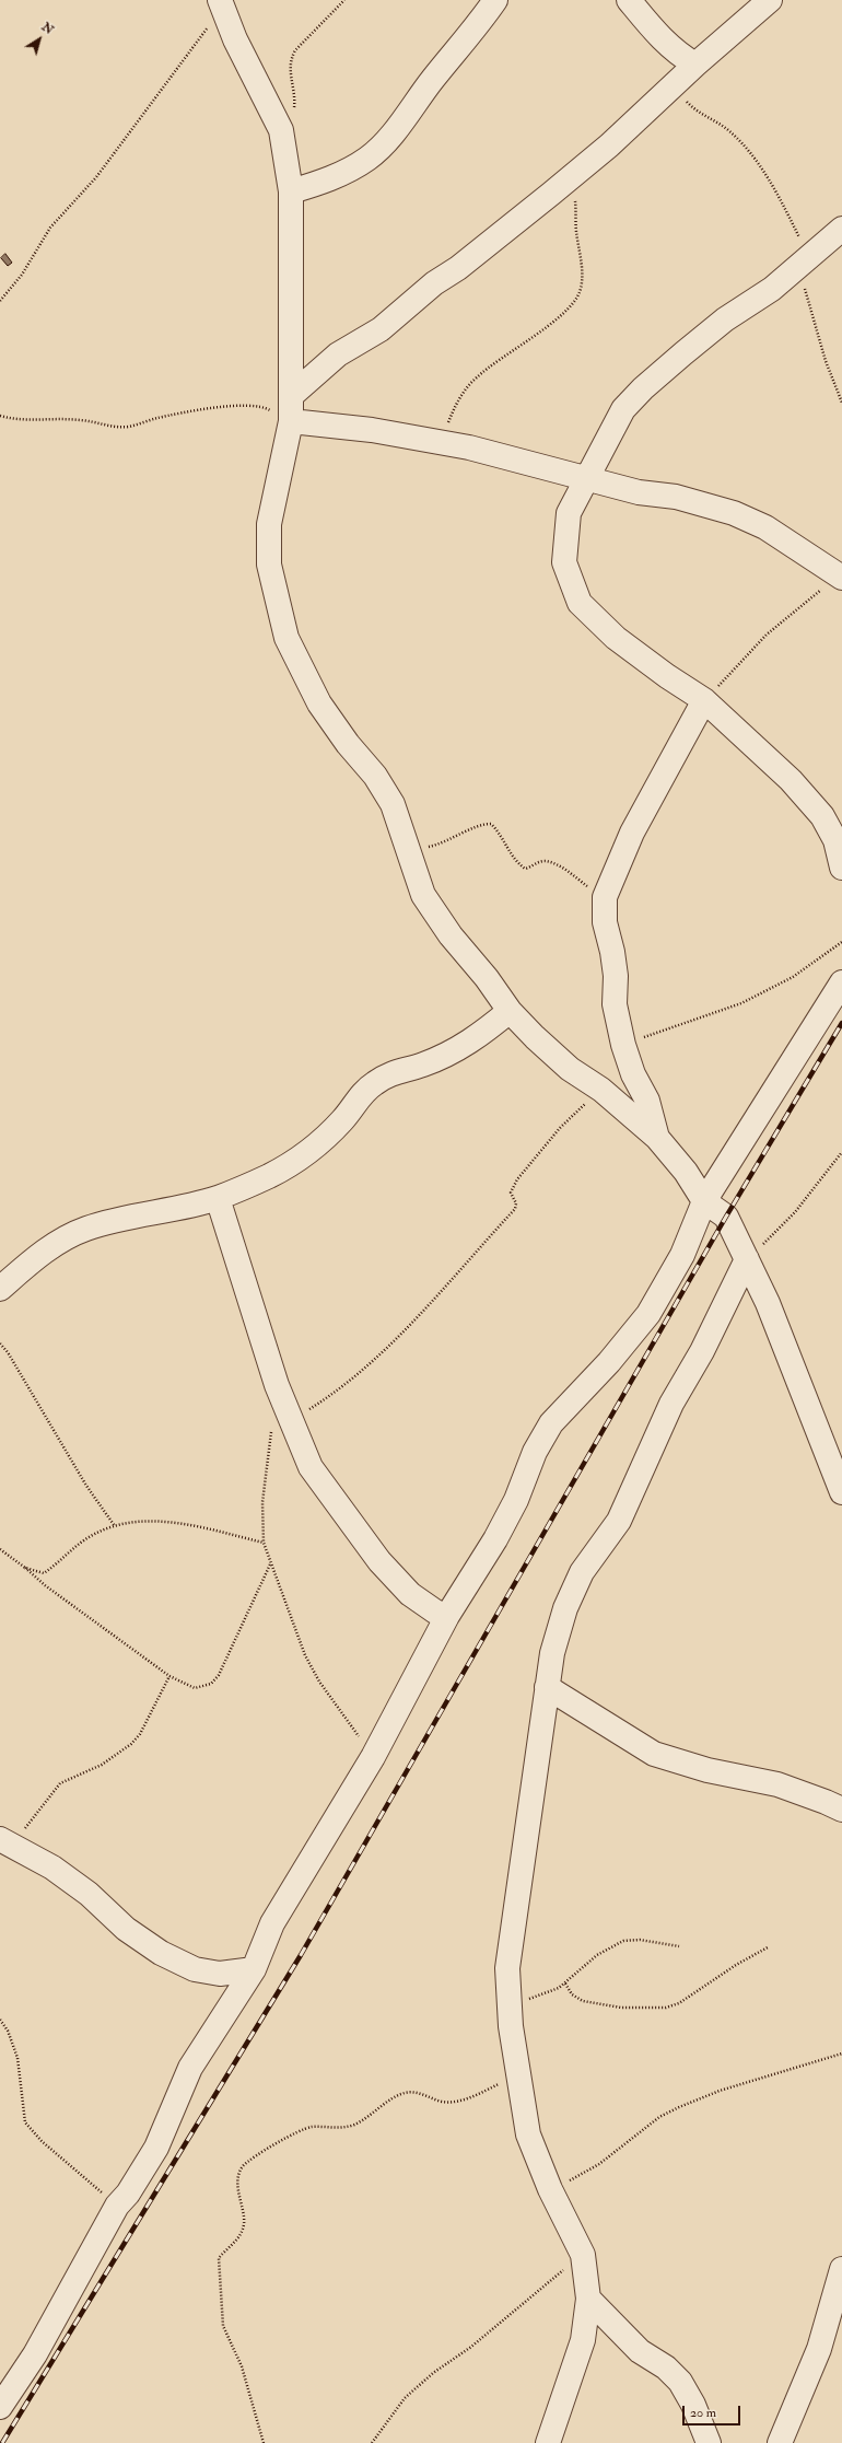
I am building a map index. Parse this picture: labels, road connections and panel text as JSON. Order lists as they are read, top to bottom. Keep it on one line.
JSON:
{"scale_bar":"20 m","north":"top right"}
